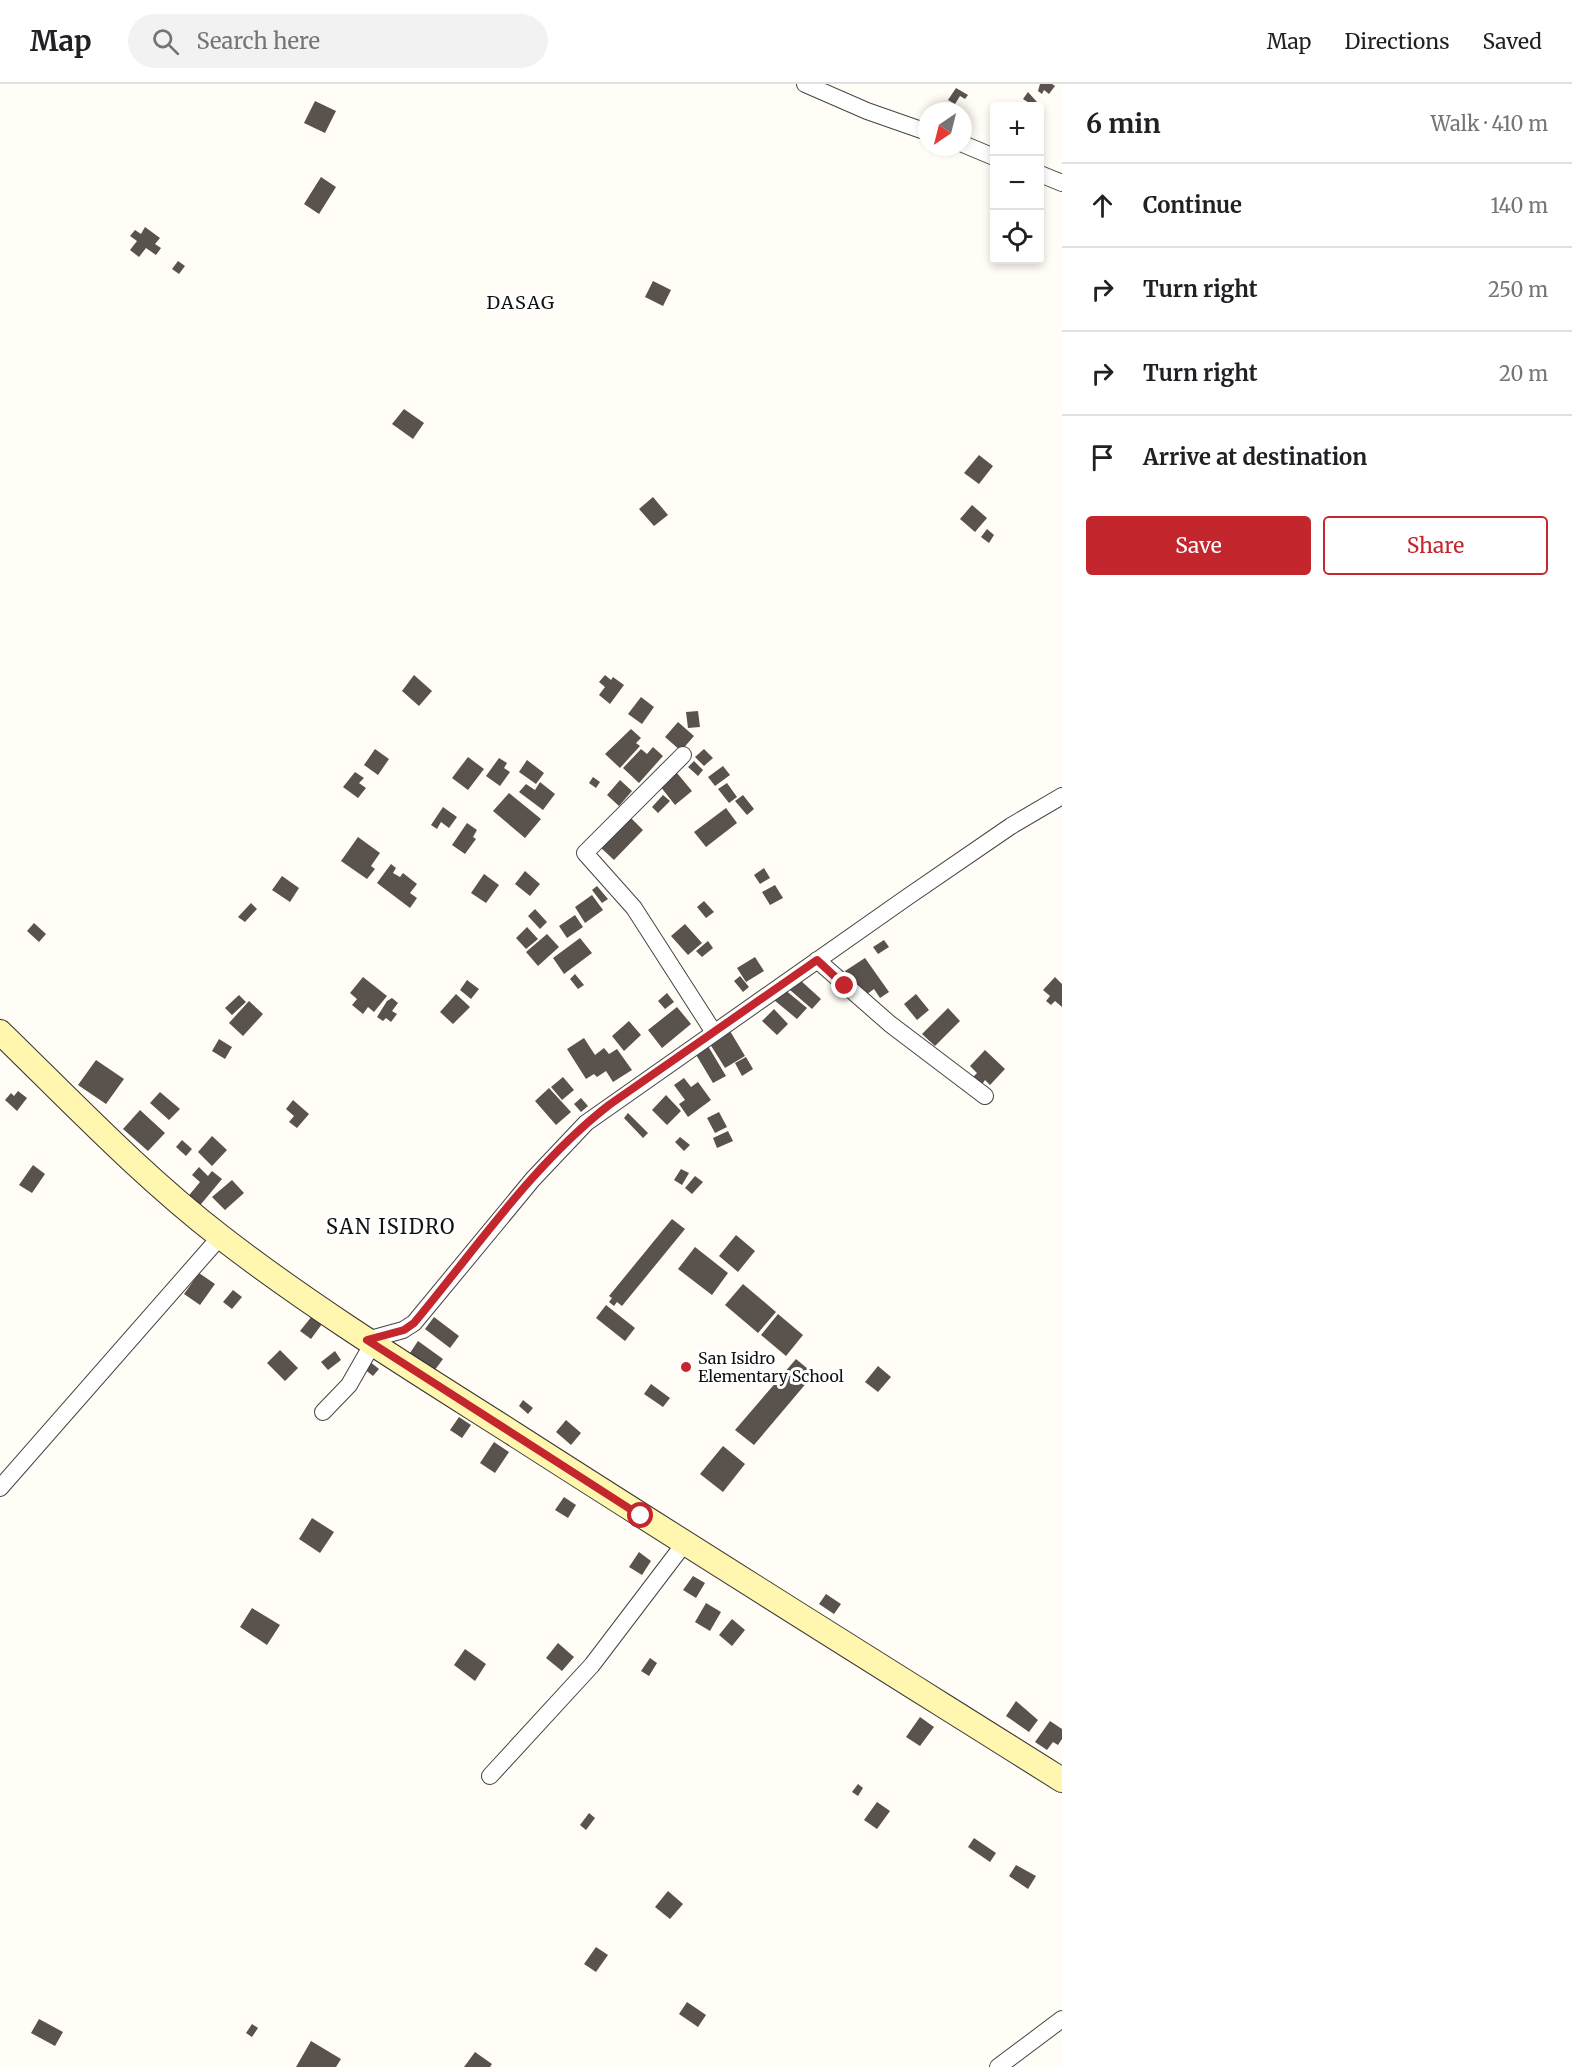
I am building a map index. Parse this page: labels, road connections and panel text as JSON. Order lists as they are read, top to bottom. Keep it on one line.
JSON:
{"districts":["DASAG","SAN ISIDRO"],"places":["San Isidro Elementary School"],"north":"bottom left","page":{"header":"Map","search":"Search here","nav":["Map","Directions","Saved"],"heading":["6 min","Walk · 410 m"],"map_buttons":["+","−"],"list":[["Continue","140 m"],["Turn right","250 m"],["Turn right","20 m"],"Arrive at destination"],"buttons":["Save","Share"]}}
